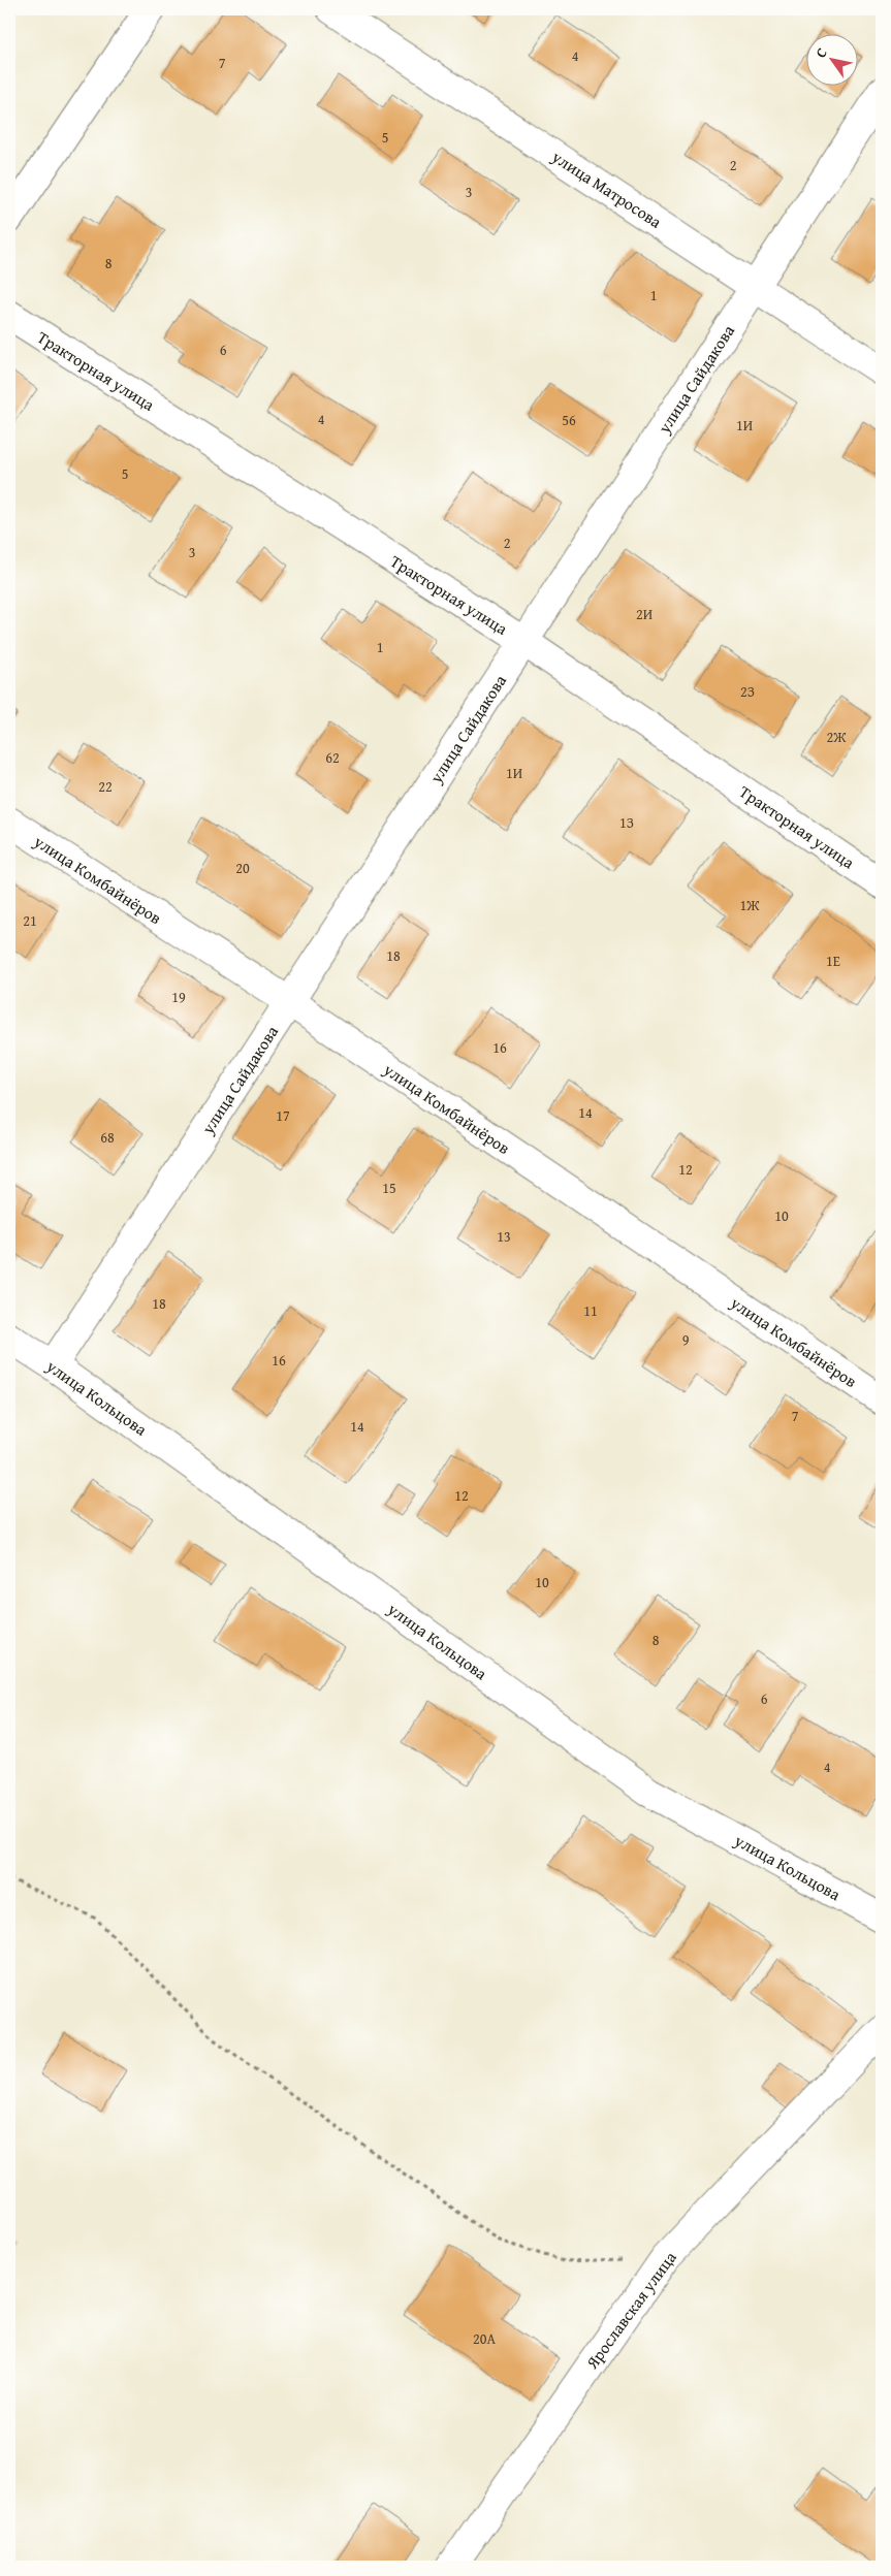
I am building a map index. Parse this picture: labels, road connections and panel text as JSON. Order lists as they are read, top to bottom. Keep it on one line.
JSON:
{"streets":{"street":["улица Матросова","Тракторная улица","улица Сайдакова","улица Комбайнёров","улица Кольцова","Ярославская улица"]},"crossings":[["улица Матросова","улица Сайдакова"],["Тракторная улица","улица Сайдакова"],["улица Сайдакова","улица Комбайнёров"],["улица Сайдакова","улица Кольцова"]],"house_numbers":["4","7","5","2","3","8","1","6","4","56","1И","5","2","3","2И","1","2З","2Ж","62","1И","22","1З","20","1Ж","21","18","1Е","19","16","14","17","68","12","15","10","13","18","11","9","16","7","14","12","10","8","6","4","20А"],"north":"top left"}
